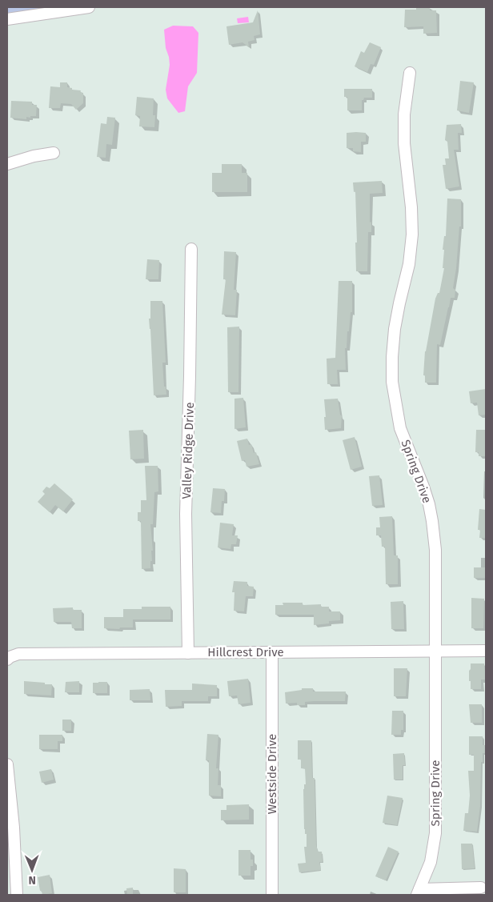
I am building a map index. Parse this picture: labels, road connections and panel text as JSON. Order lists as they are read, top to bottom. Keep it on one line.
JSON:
{"streets":{"street":["Valley Ridge Drive","Spring Drive","Hillcrest Drive","Westside Drive"]},"crossings":[["Valley Ridge Drive","Hillcrest Drive"],["Spring Drive","Hillcrest Drive"],["Hillcrest Drive","Westside Drive"]],"north":"bottom"}
